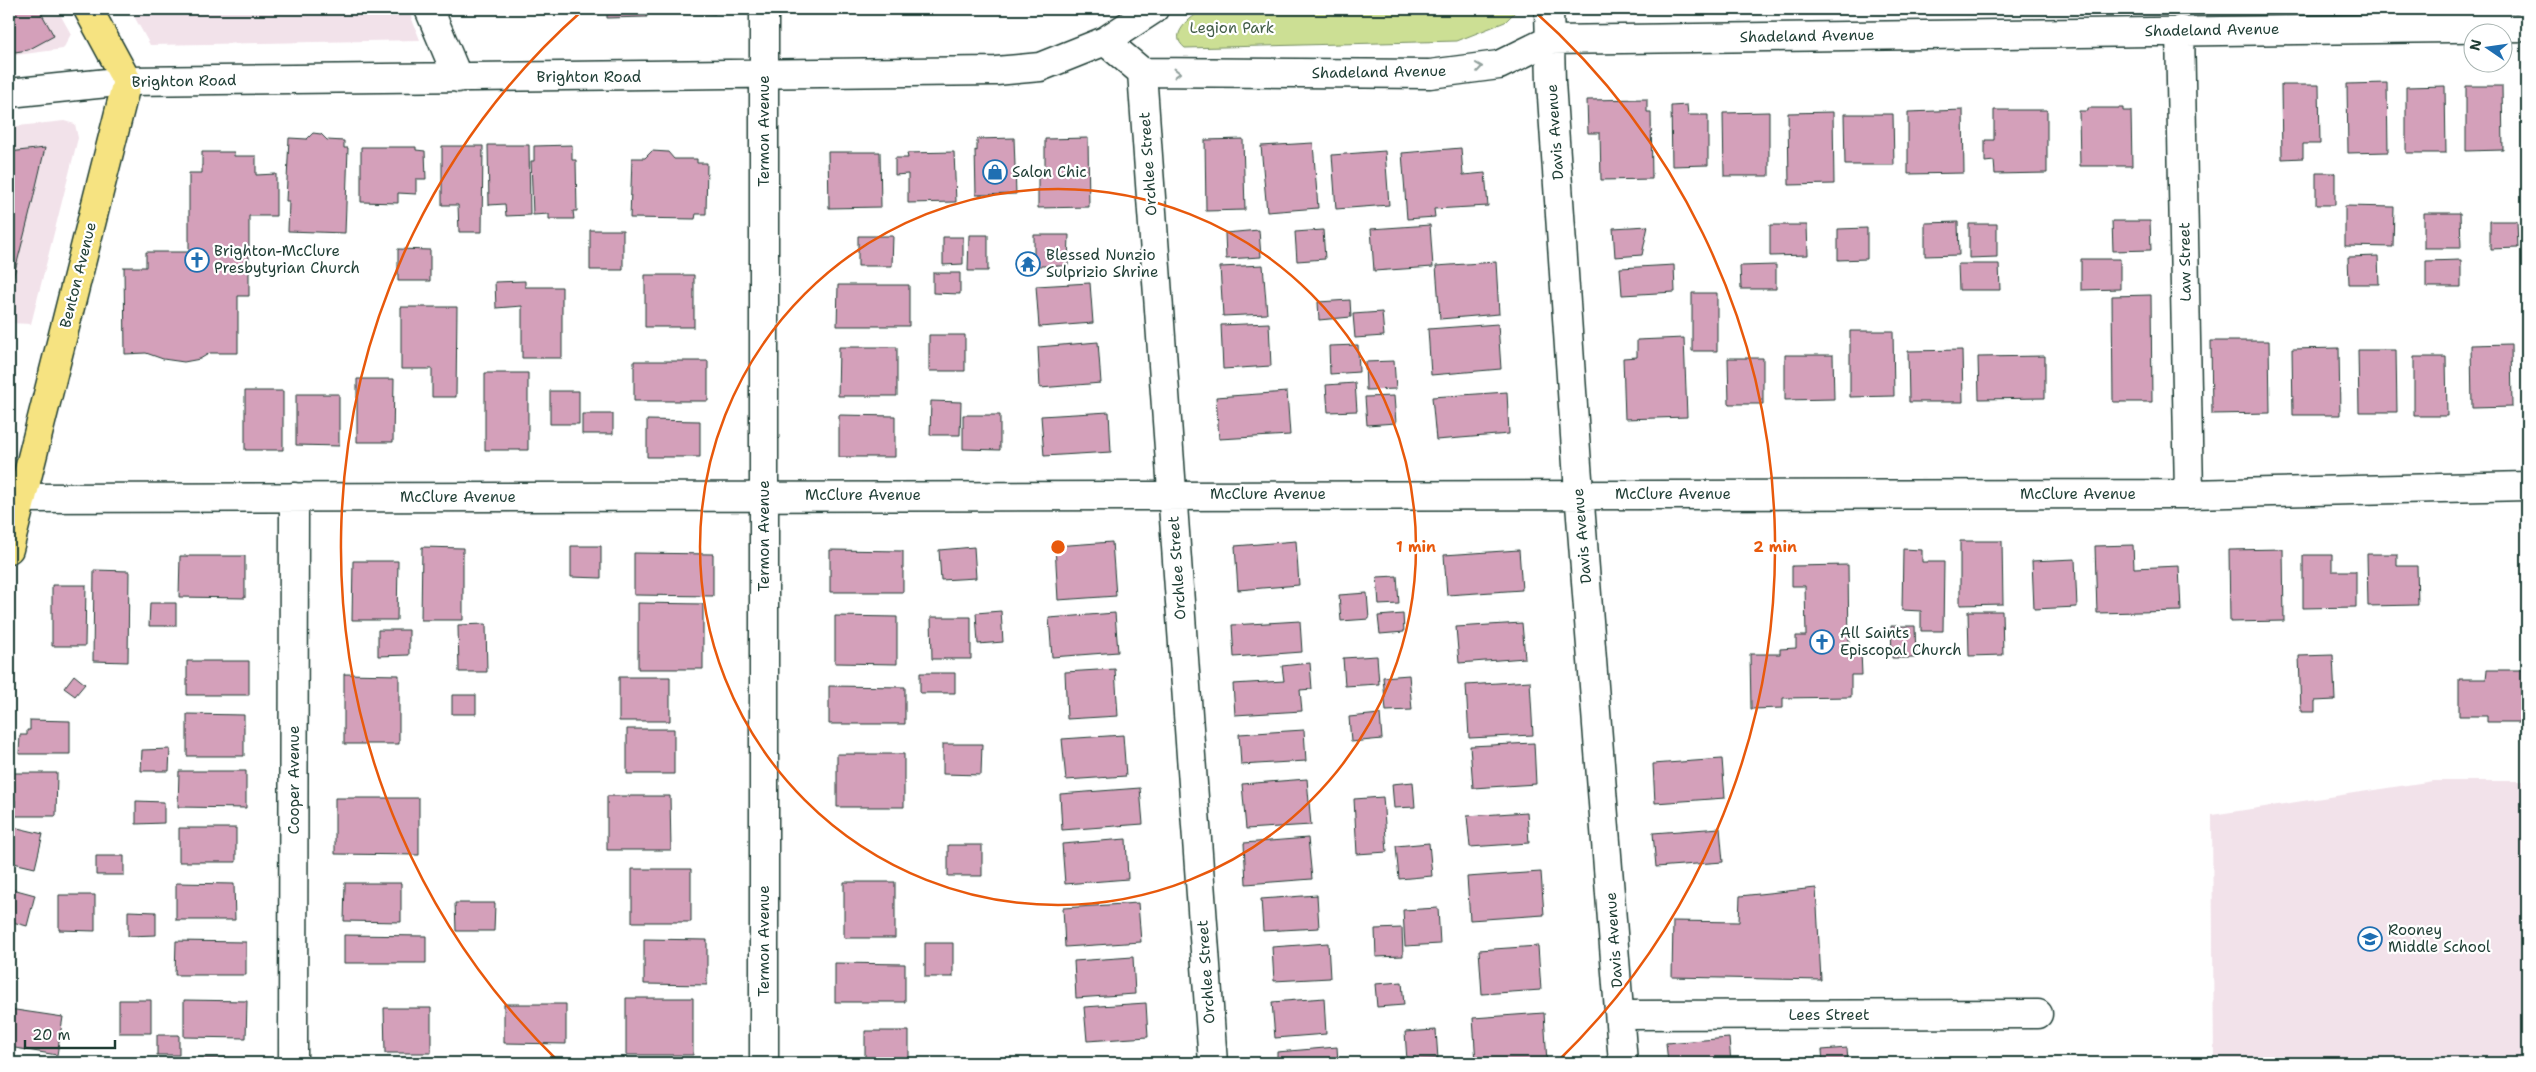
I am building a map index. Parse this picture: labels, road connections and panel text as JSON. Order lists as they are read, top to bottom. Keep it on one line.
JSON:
{"streets":{"main road":["Benton Avenue"],"street":["Shadeland Avenue","Brighton Road","Termon Avenue","Davis Avenue","Orchlee Street","Law Street","McClure Avenue","Cooper Avenue","Lees Street"]},"crossings":[["Shadeland Avenue","Davis Avenue"],["Shadeland Avenue","Orchlee Street"],["Shadeland Avenue","Law Street"],["Brighton Road","Termon Avenue"],["Brighton Road","Benton Avenue"],["Termon Avenue","McClure Avenue"],["Davis Avenue","McClure Avenue"],["Davis Avenue","Lees Street"],["Orchlee Street","McClure Avenue"],["Law Street","McClure Avenue"],["Benton Avenue","McClure Avenue"],["McClure Avenue","Cooper Avenue"]],"parks":["Legion Park"],"places":{"shop":["Salon Chic"],"church":["Brighton-McClure Presbytyrian Church","All Saints Episcopal Church"],"temple":["Blessed Nunzio Sulprizio Shrine"],"school or university":["Rooney Middle School"]},"scale_bar":"20 m","north":"left","rings":["1 min","2 min"]}
